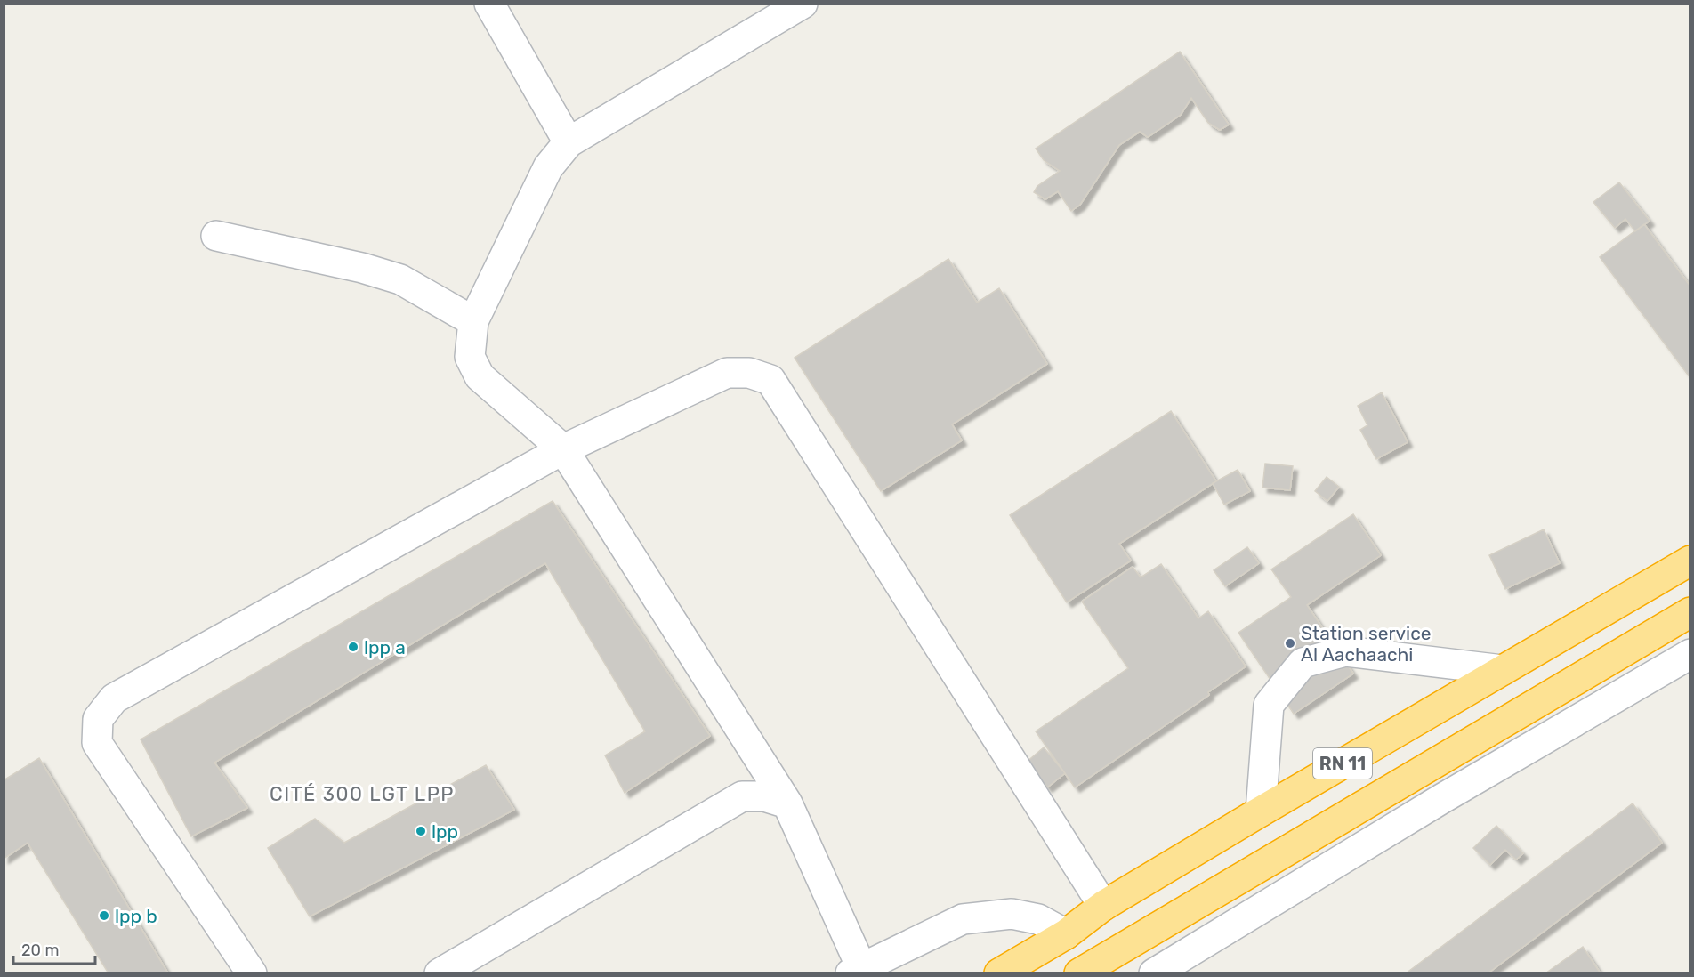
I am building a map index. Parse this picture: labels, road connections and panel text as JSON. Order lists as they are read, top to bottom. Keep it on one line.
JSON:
{"streets":{"highway":["RN 11"]},"districts":["CITÉ 300 LGT LPP"],"places":["Station service Al Aachaachi","lpp a","lpp","lpp b"],"scale_bar":"20 m"}
